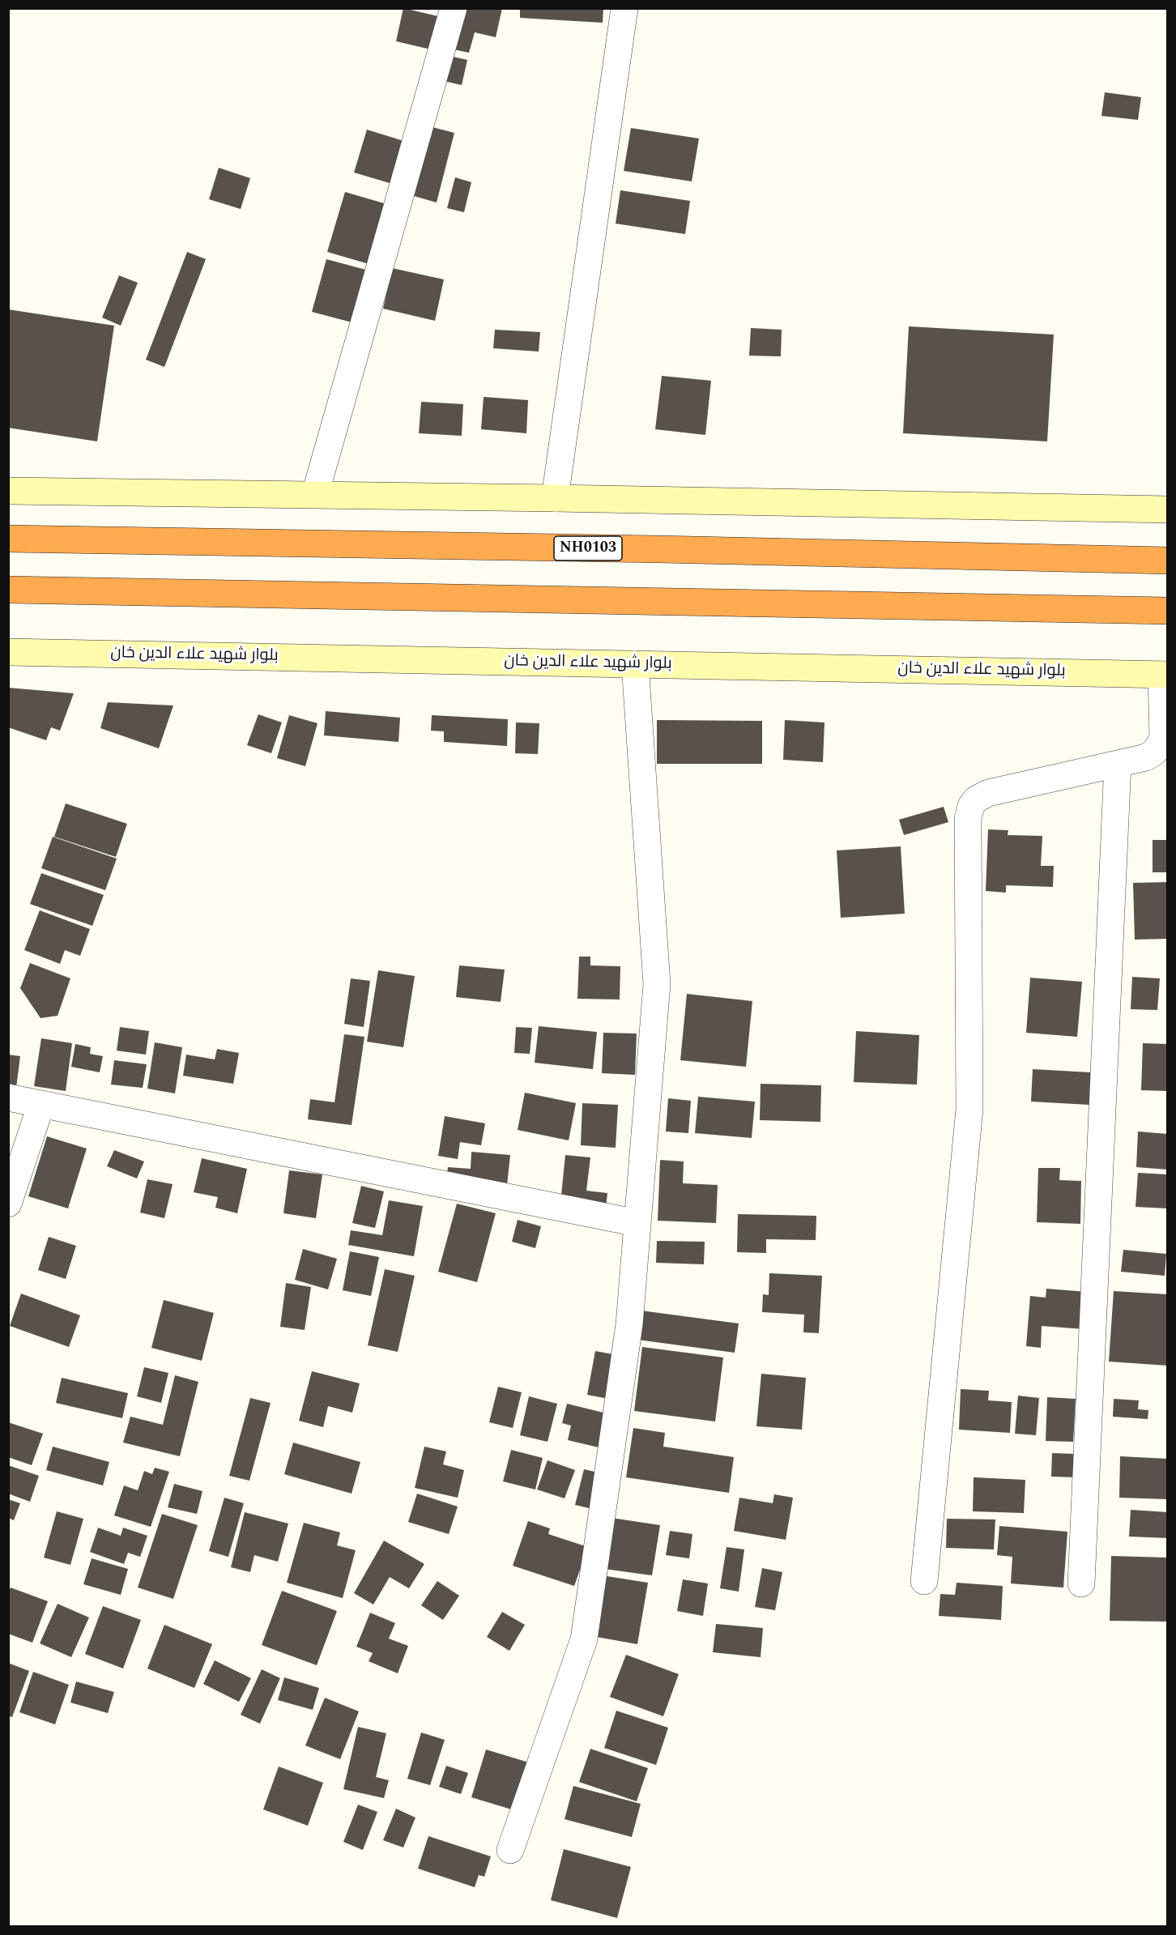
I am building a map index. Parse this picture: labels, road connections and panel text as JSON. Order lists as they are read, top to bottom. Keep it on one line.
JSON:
{"streets":{"highway":["NH0103"],"street":["بلوار شهید علاء الدین خان"]}}
